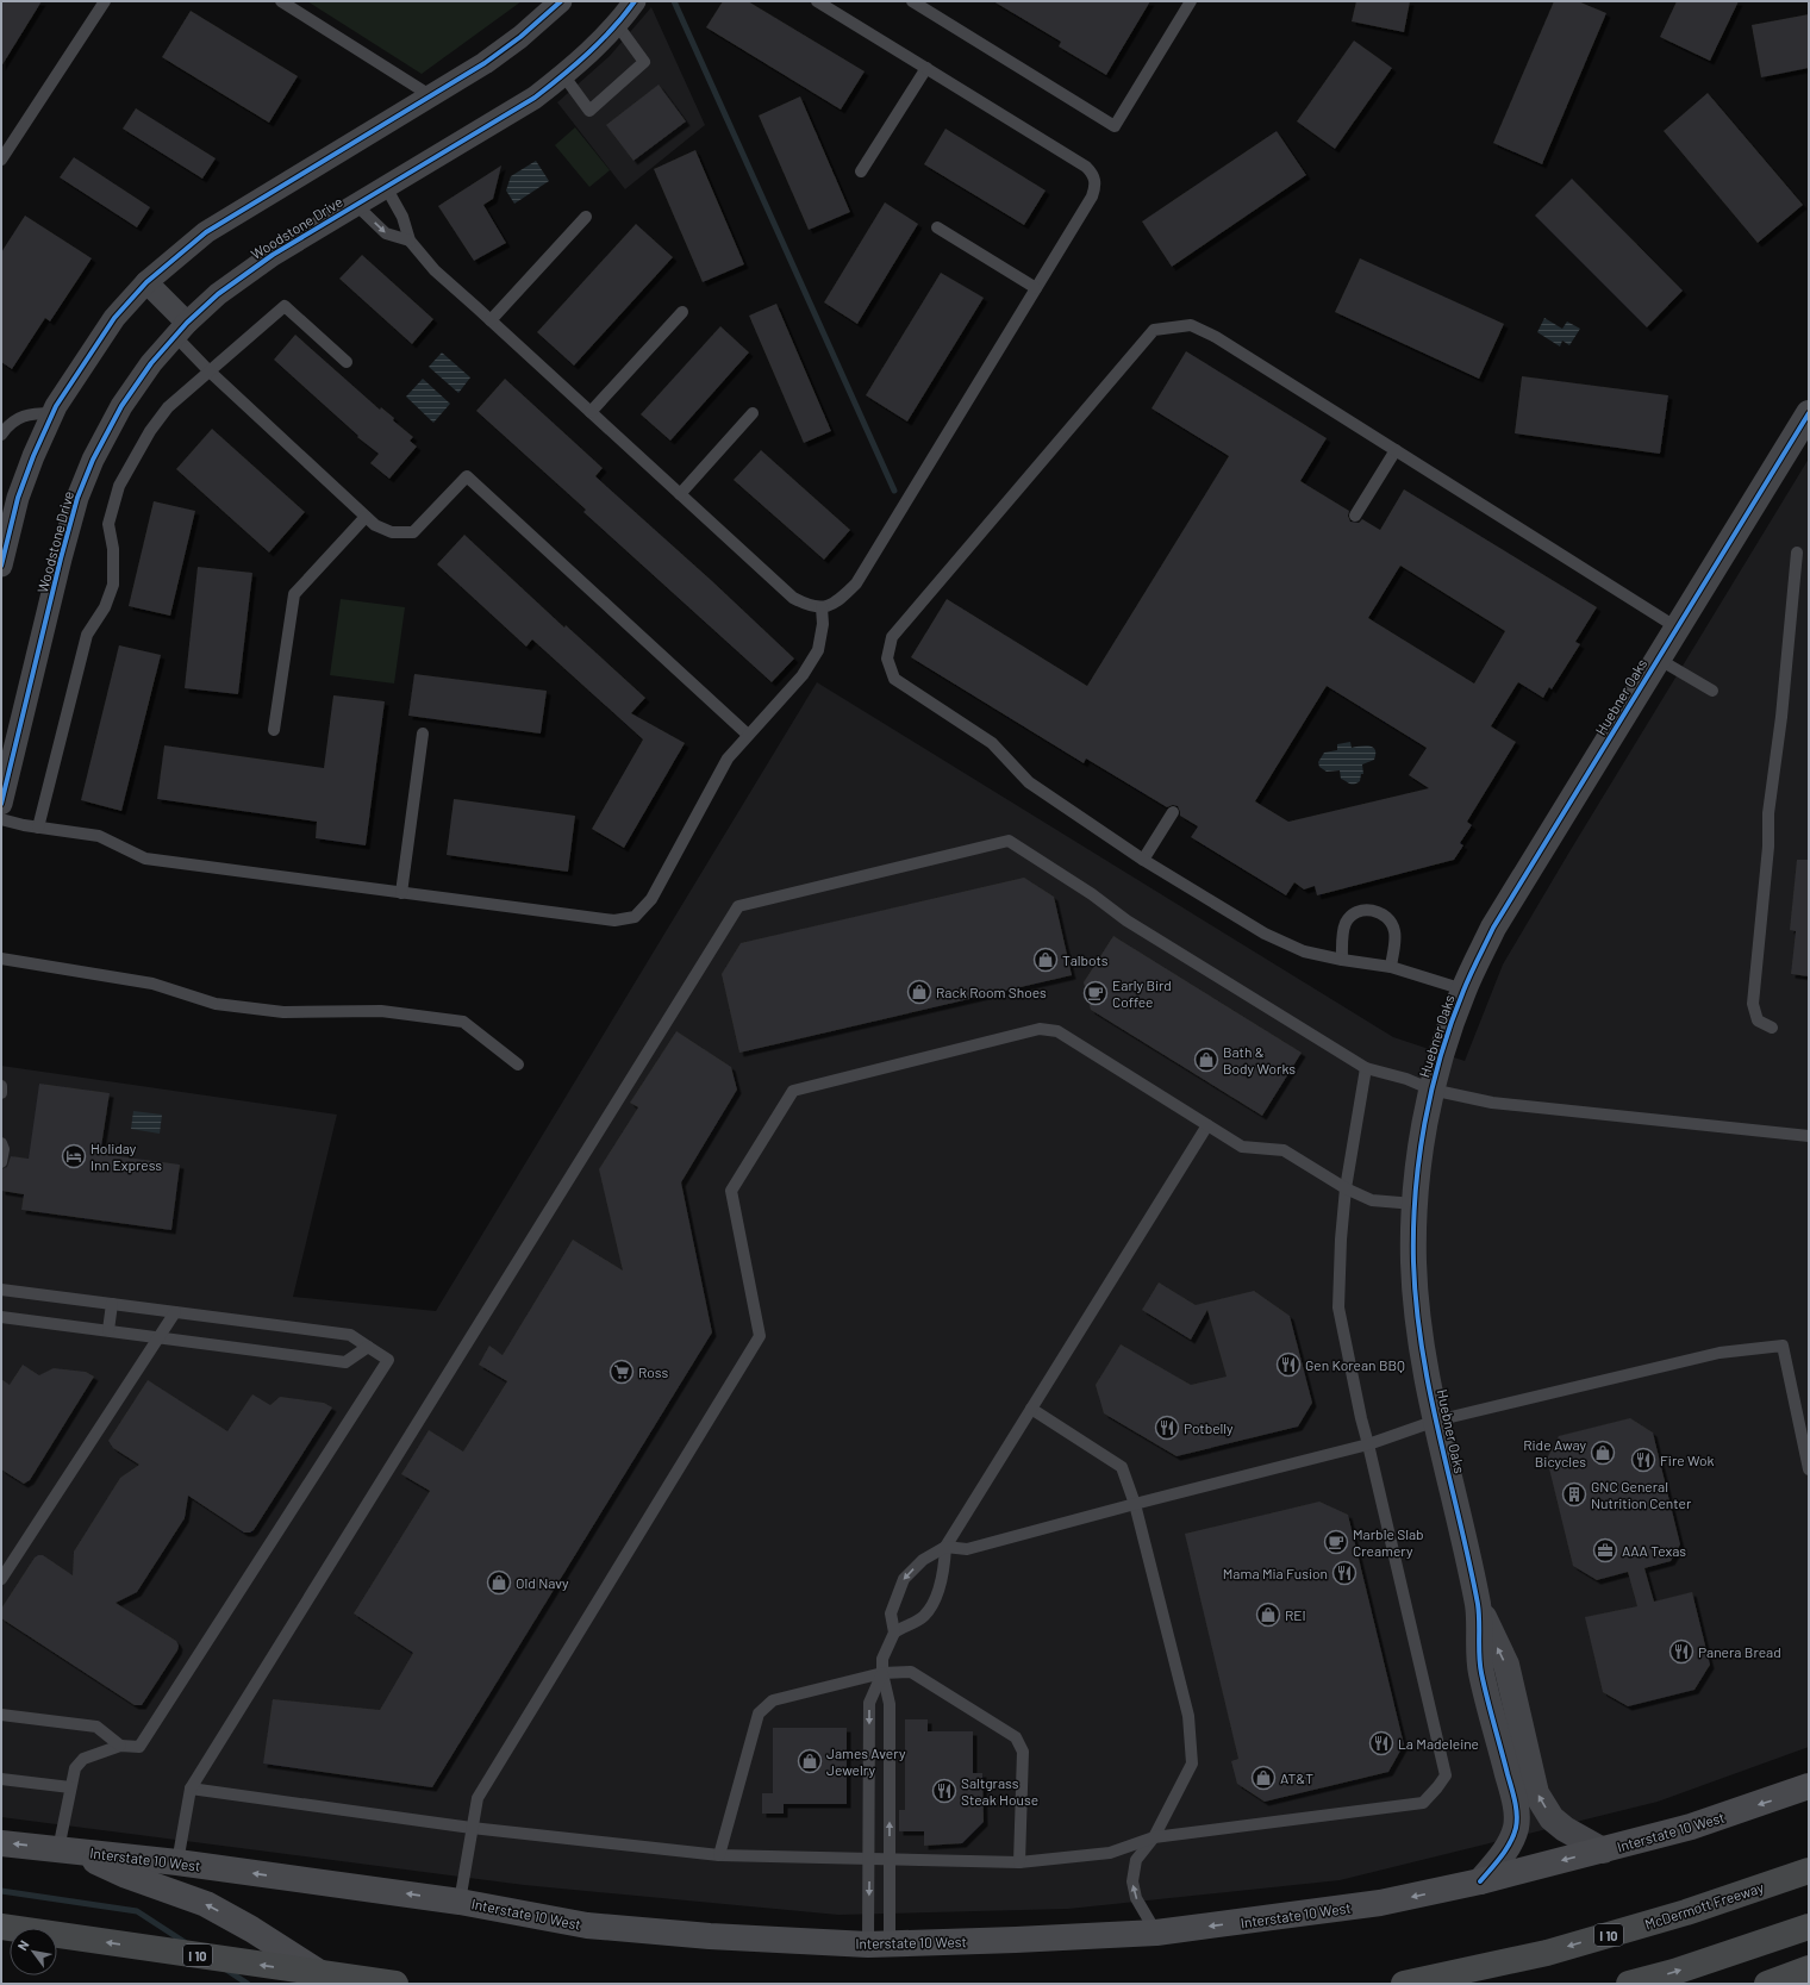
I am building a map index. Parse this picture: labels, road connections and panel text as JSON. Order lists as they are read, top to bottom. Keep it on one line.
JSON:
{"streets":{"highway":["McDermott Freeway","I 10"],"main road":["Interstate 10 West"],"street":["Woodstone Drive","Huebner Oaks"]},"crossings":[["Huebner Oaks","Interstate 10 West"]],"one_way":["Interstate 10 West"],"places":{"shop":["Talbots","Rack Room Shoes","Bath & Body Works","Ride Away Bicycles","Old Navy","REI","James Avery Jewelry","AT&T"],"cafe":["Early Bird Coffee","Marble Slab Creamery"],"hotel":["Holiday Inn Express"],"restaurant":["Gen Korean BBQ","Potbelly","Fire Wok","Mama Mia Fusion","Panera Bread","La Madeleine","Saltgrass Steak House"],"supermarket":["Ross"],"building":["GNC General Nutrition Center"],"office":["AAA Texas"]},"north":"top left"}
